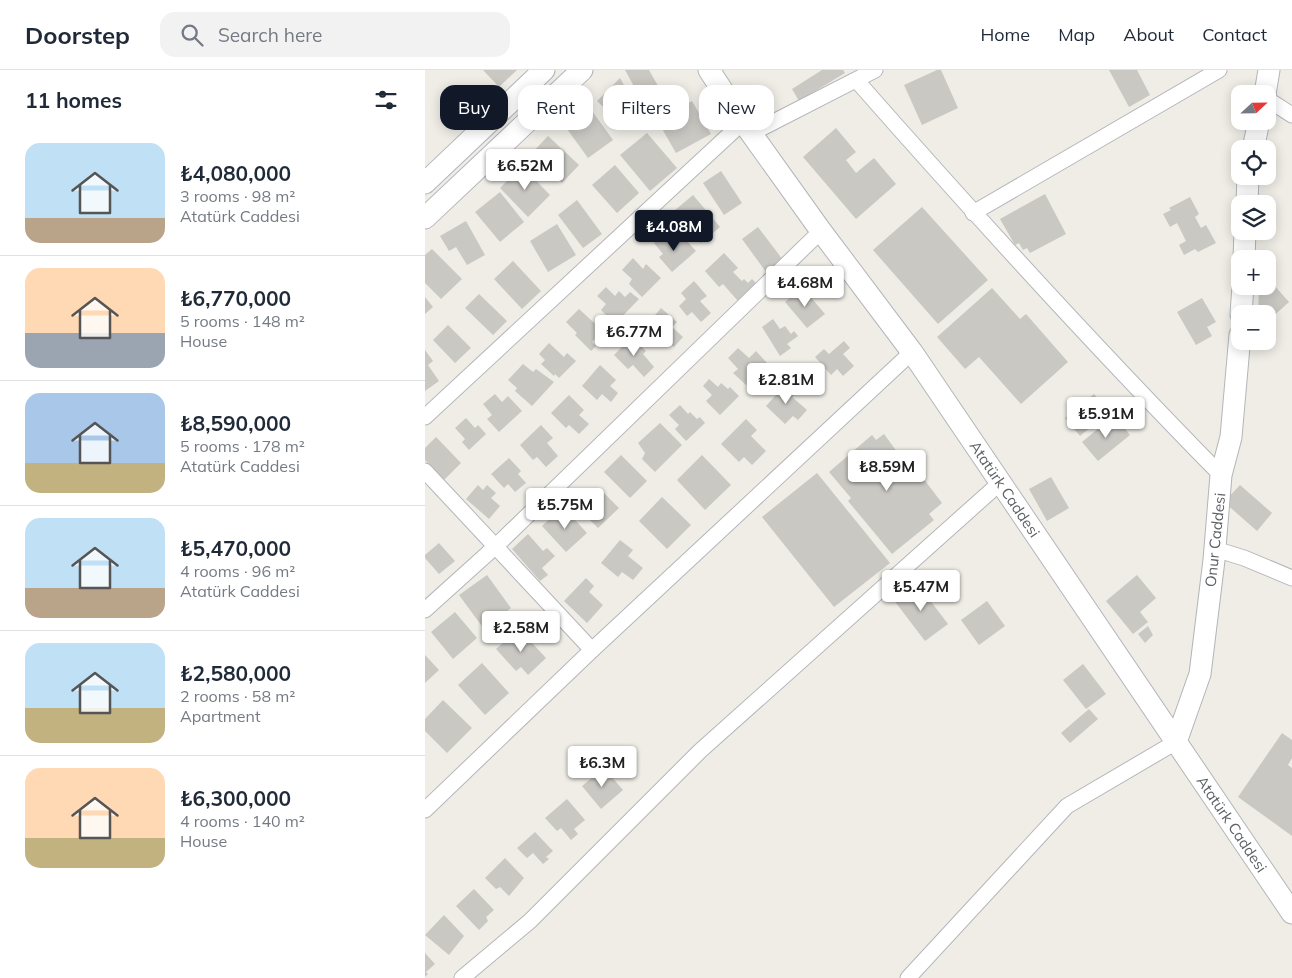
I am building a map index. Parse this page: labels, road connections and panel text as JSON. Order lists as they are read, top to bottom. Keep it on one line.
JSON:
{"streets":{"main road":["Atatürk Caddesi","Onur Caddesi"]},"crossings":[["Atatürk Caddesi","Onur Caddesi"]],"north":"right","page":{"header":"Doorstep","search":"Search here","nav":["Home","Map","About","Contact"],"heading":"11 homes","map_buttons":["+","−"],"chip":["Buy","Rent","Filters","New"],"list":[{"name":"₺4,080,000","note":"3 rooms · 98 m² · Atatürk Caddesi"},{"name":"₺6,770,000","note":"5 rooms · 148 m² · House"},{"name":"₺8,590,000","note":"5 rooms · 178 m² · Atatürk Caddesi"},{"name":"₺5,470,000","note":"4 rooms · 96 m² · Atatürk Caddesi"},{"name":"₺2,580,000","note":"2 rooms · 58 m² · Apartment"},{"name":"₺6,300,000","note":"4 rooms · 140 m² · House"}],"price":["₺6.52M","₺4.08M","₺4.68M","₺6.77M","₺2.81M","₺5.91M","₺8.59M","₺5.75M","₺5.47M","₺2.58M","₺6.3M"]}}
